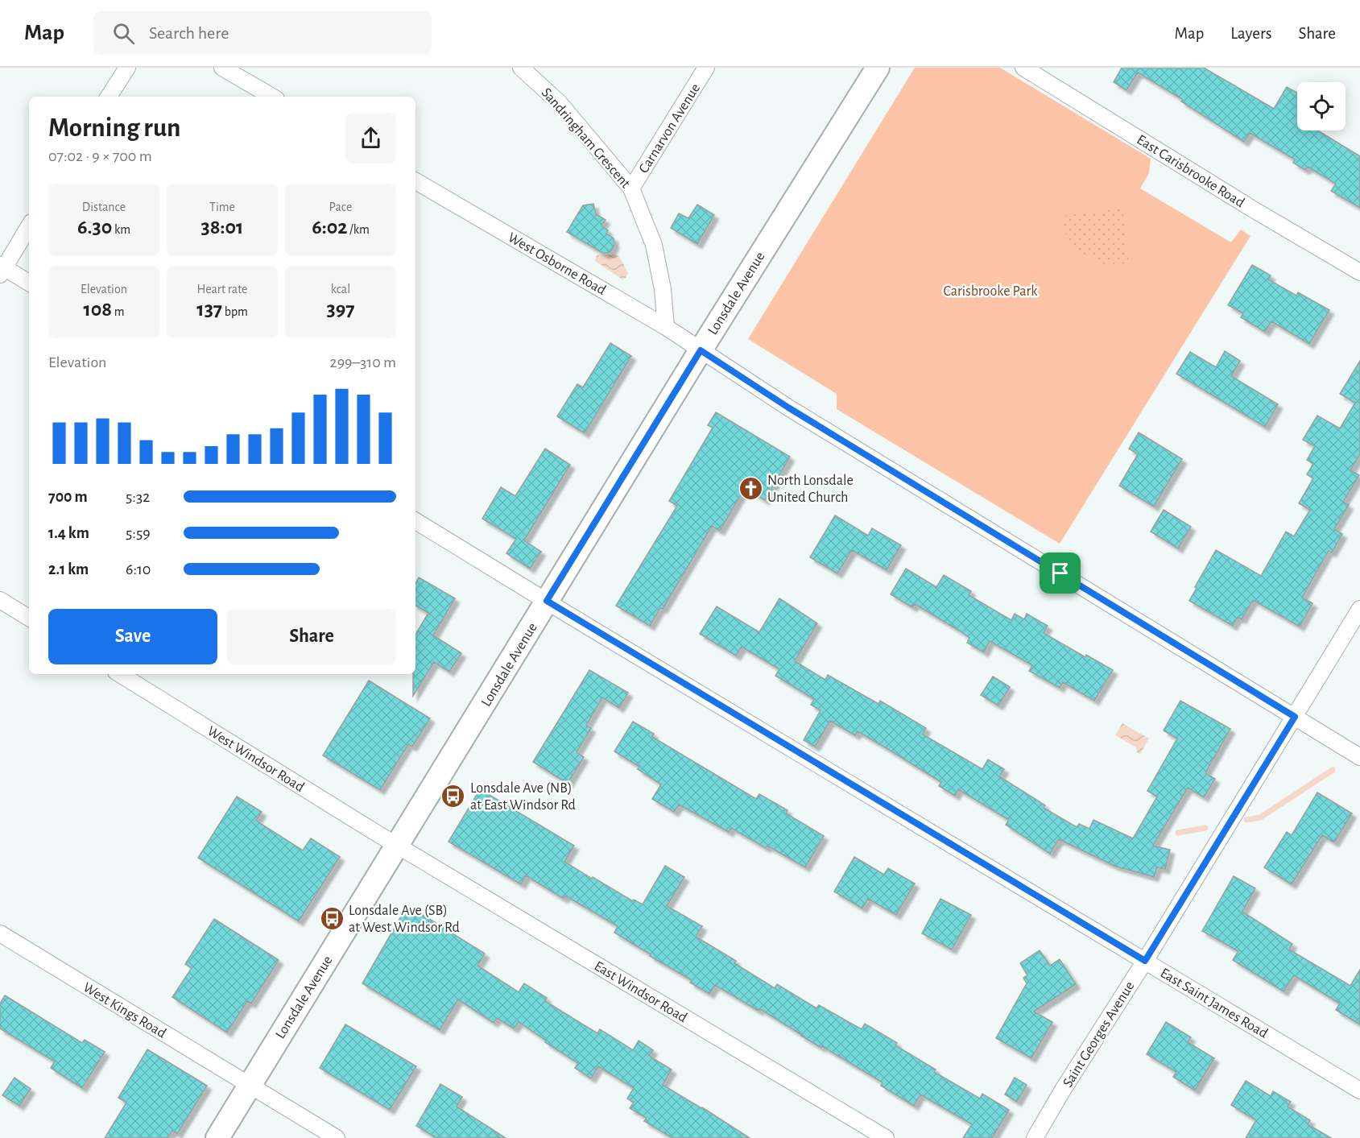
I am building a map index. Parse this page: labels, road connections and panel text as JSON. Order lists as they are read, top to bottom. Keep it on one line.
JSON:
{"streets":{"street":["Carnarvon Avenue","Sandringham Crescent","East Carisbrooke Road","West Osborne Road","Lonsdale Avenue","West Windsor Road","East Windsor Road","East Saint James Road","West Kings Road","Saint Georges Avenue"]},"crossings":[["Carnarvon Avenue","Sandringham Crescent"],["Sandringham Crescent","West Osborne Road"],["West Osborne Road","Lonsdale Avenue"],["West Osborne Road","Saint Georges Avenue"],["Lonsdale Avenue","West Windsor Road"],["Lonsdale Avenue","East Windsor Road"],["Lonsdale Avenue","East Saint James Road"],["Lonsdale Avenue","West Kings Road"],["West Windsor Road","East Windsor Road"],["East Saint James Road","Saint Georges Avenue"]],"parks":["Carisbrooke Park"],"places":{"church":["North Lonsdale United Church"],"bus stop":["Lonsdale Ave (NB) at East Windsor Rd","Lonsdale Ave (SB) at West Windsor Rd"]},"page":{"header":"Map","search":"Search here","nav":["Map","Layers","Share"],"heading":["Morning run","07:02 · 9 × 700 m"],"stats":[["Distance","6.30 km"],["Time","38:01"],["Pace","6:02 /km"],["Elevation","108 m"],["Heart rate","137 bpm"],["kcal","397"]],"chart":["Elevation","299–310 m"],"list":[{"name":"700 m","note":"5:32"},{"name":"1.4 km","note":"5:59"},{"name":"2.1 km","note":"6:10"}],"buttons":["Save","Share"]}}
